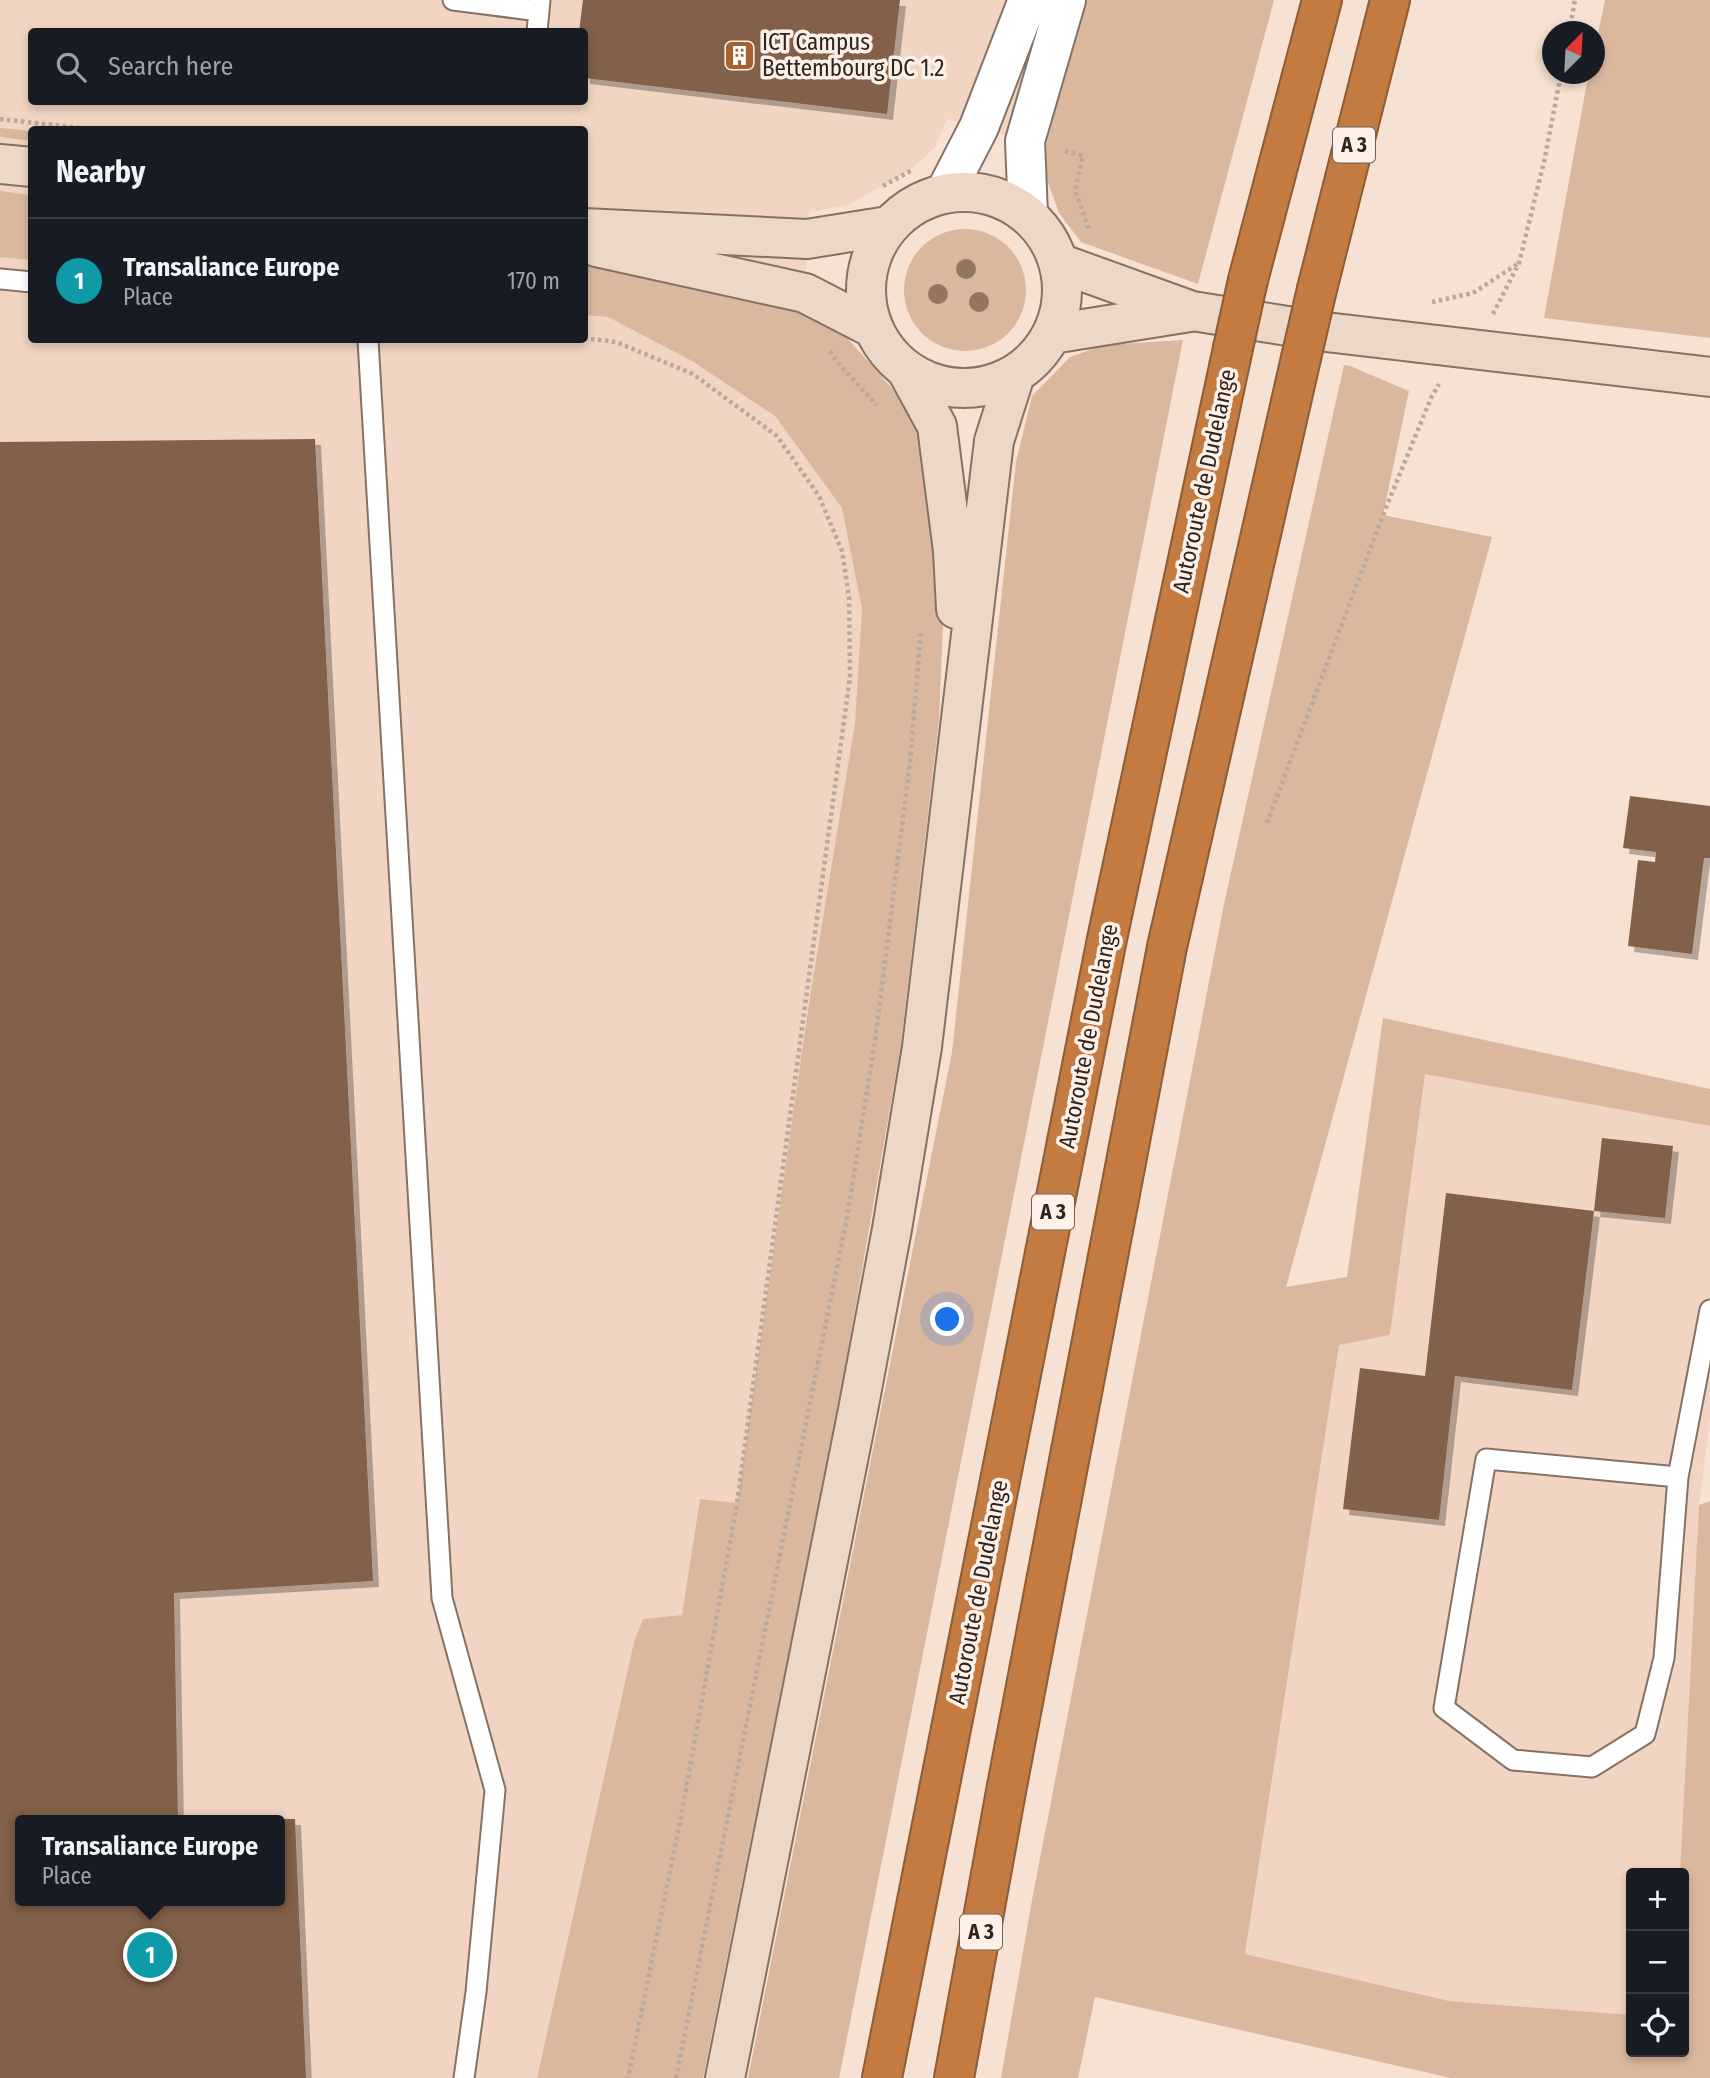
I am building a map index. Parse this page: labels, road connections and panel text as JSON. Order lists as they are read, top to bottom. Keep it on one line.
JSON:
{"streets":{"highway":["A 3","Autoroute de Dudelange"]},"places":{"building":["ICT Campus Bettembourg DC 1.2"]},"north":"top right","page":{"search":"Search here","heading":"Nearby","list":[{"mark":"1","name":"Transaliance Europe","note":"Place","value":"170 m"}],"popup":["Transaliance Europe","Place"],"map_buttons":["+","−"],"pins":"1"}}
